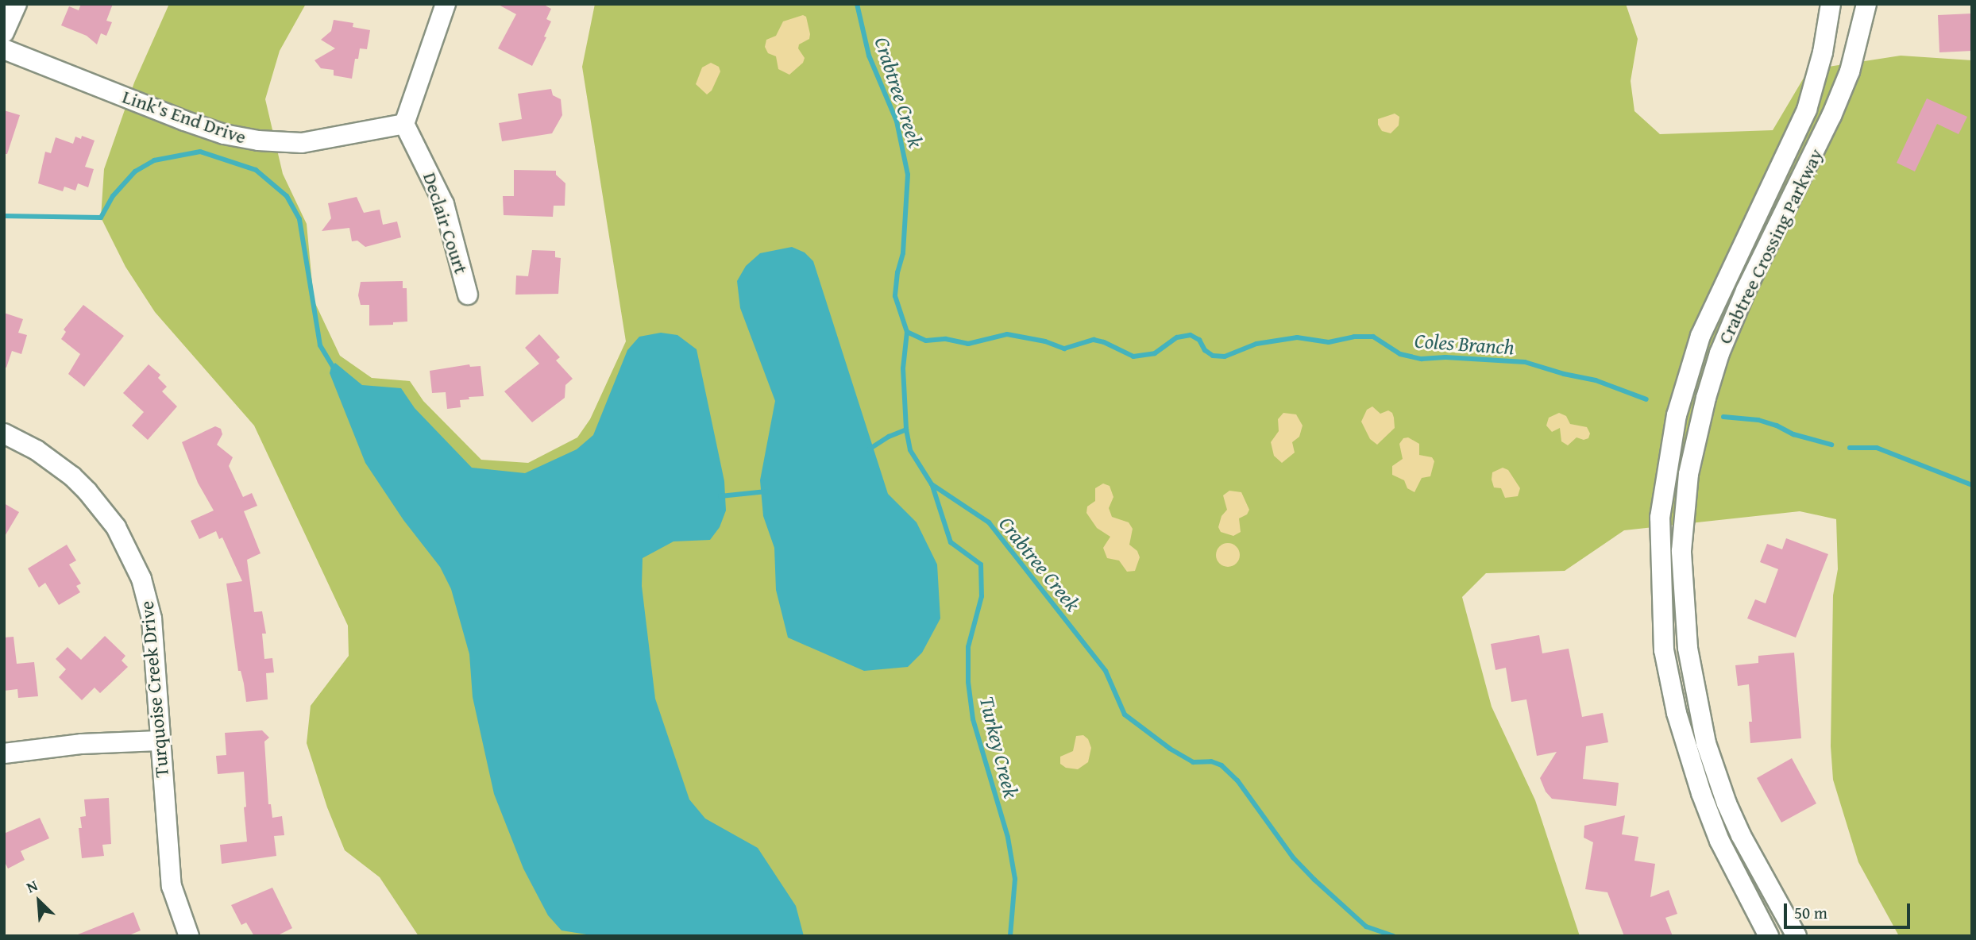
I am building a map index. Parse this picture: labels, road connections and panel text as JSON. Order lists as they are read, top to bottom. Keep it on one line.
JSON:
{"streets":{"street":["Link's End Drive","Declair Court","Crabtree Crossing Parkway","Turquoise Creek Drive"]},"crossings":[["Link's End Drive","Declair Court"]],"water":["Crabtree Creek","Coles Branch","Turkey Creek"],"scale_bar":"50 m","north":"top left"}
